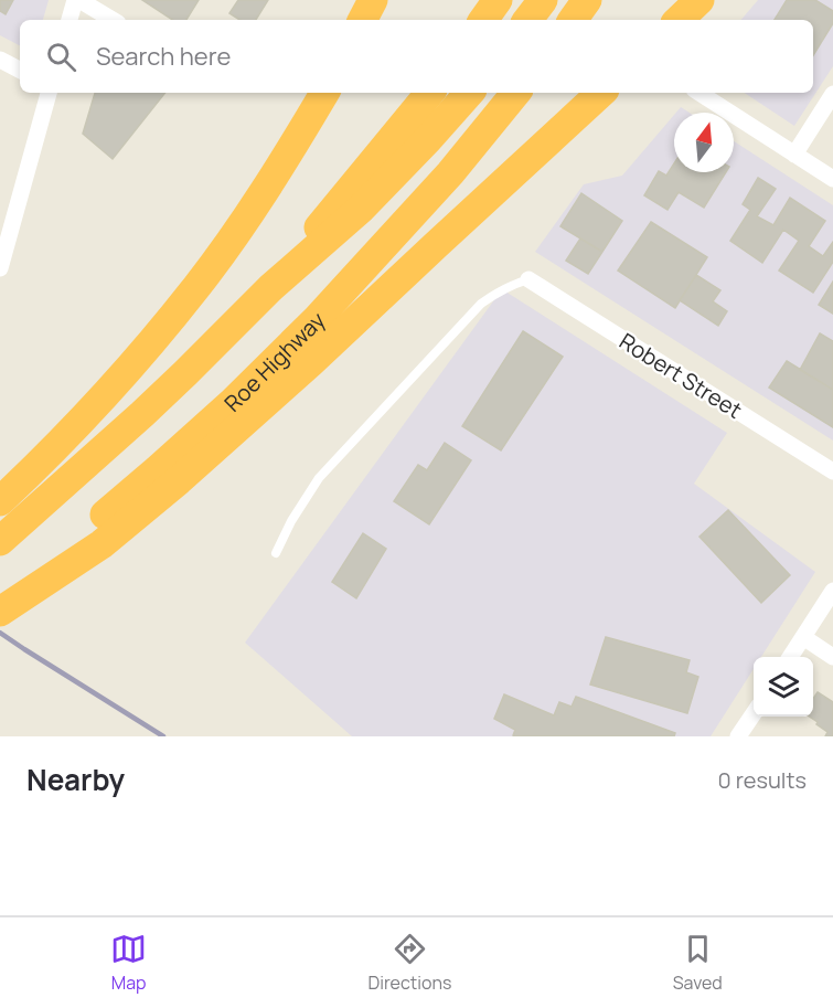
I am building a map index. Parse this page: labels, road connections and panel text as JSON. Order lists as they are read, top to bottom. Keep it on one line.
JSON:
{"streets":{"highway":["Roe Highway"],"street":["Robert Street"]},"north":"top","page":{"search":"Search here","heading":["Nearby","0 results"],"nav":["Map","Directions","Saved"]}}
